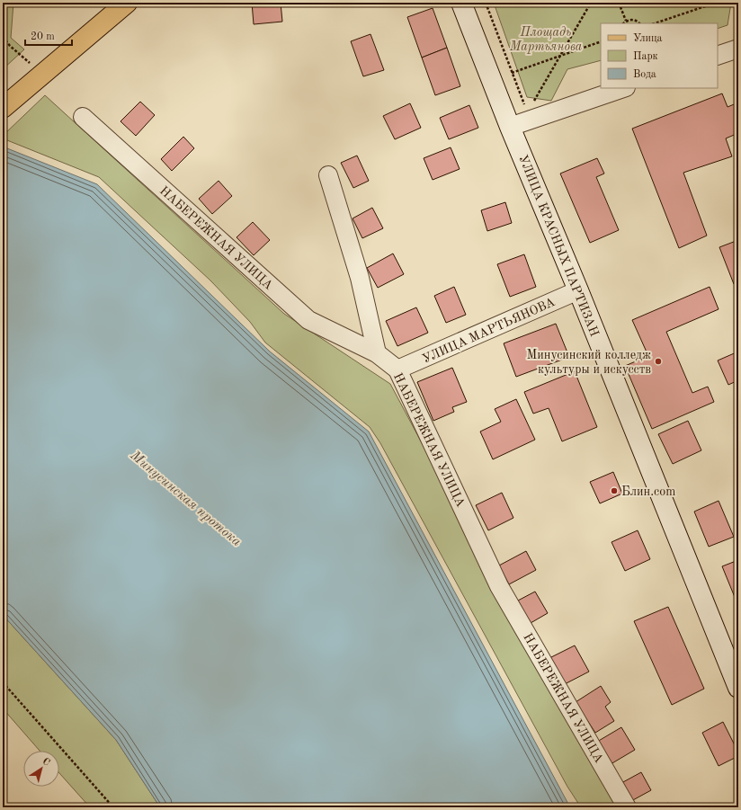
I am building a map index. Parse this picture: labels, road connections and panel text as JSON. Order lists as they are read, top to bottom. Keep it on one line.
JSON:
{"streets":{"main road":["УЛИЦА КРАСНЫХ ПАРТИЗАН"],"street":["НАБЕРЕЖНАЯ УЛИЦА","УЛИЦА МАРТЬЯНОВА"]},"crossings":[["НАБЕРЕЖНАЯ УЛИЦА","УЛИЦА МАРТЬЯНОВА"],["УЛИЦА КРАСНЫХ ПАРТИЗАН","УЛИЦА МАРТЬЯНОВА"]],"water":["Минусинская протока"],"parks":["Площадь Мартьянова"],"places":["Минусинский колледж культуры и искусств","Блин.com"],"legend":["Улица","Парк","Вода"],"scale_bar":"20 m","north":"top right"}
